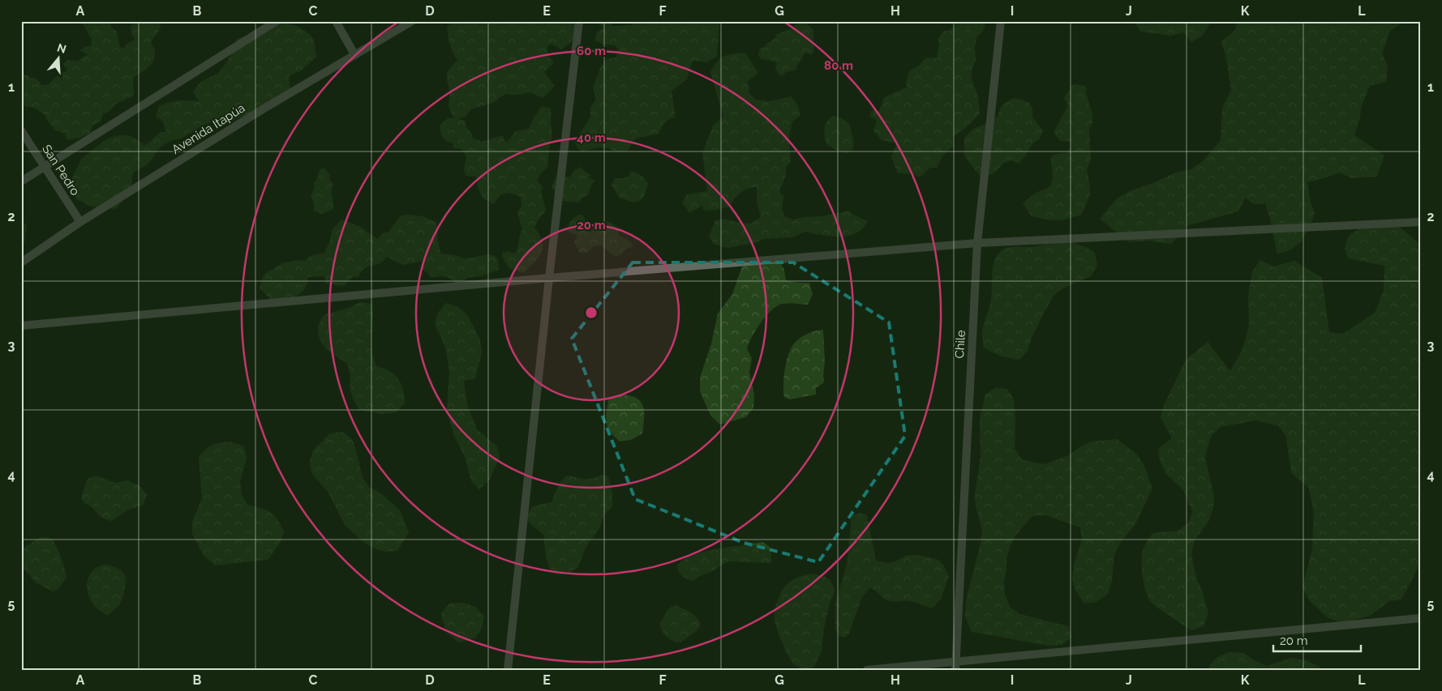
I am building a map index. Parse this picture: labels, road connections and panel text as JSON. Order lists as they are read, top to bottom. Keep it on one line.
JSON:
{"streets":{"street":["Avenida Itapúa","San Pedro","Chile"]},"crossings":[["Avenida Itapúa","San Pedro"]],"scale_bar":"20 m","north":"top","grid":{"columns":["A","B","C","D","E","F","G","H","I","J","K","L"],"rows":["1","2","3","4","5"]},"rings":["60 m","80 m","40 m","20 m"]}
